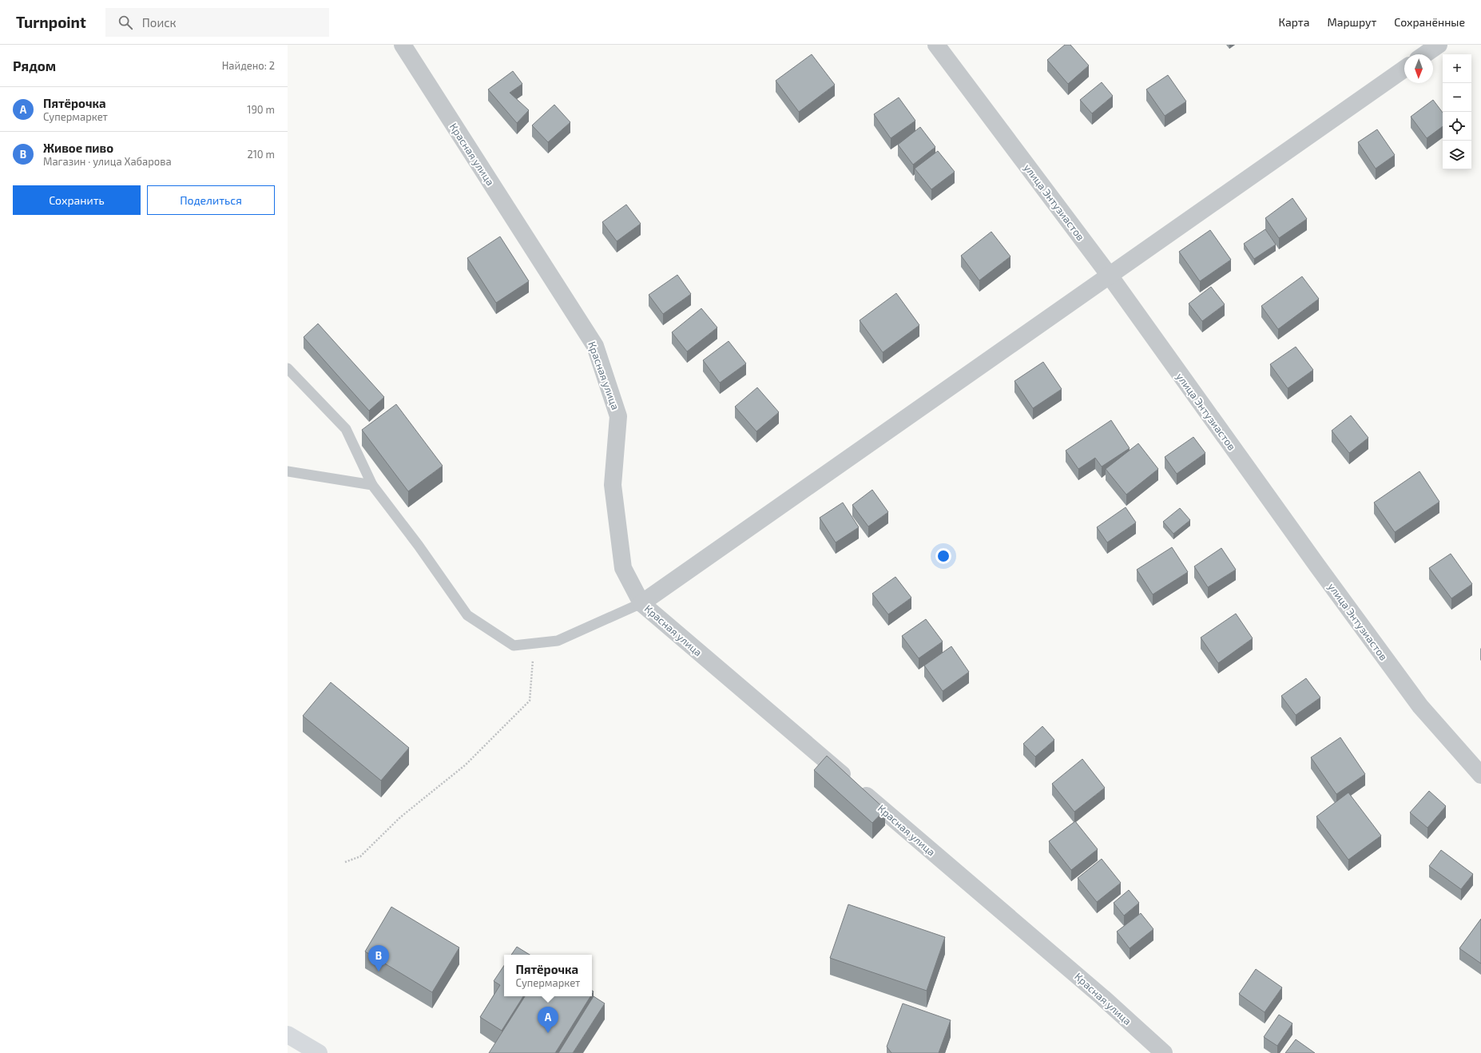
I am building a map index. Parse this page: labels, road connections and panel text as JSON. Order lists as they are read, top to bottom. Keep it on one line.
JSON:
{"streets":{"street":["Красная улица","улица Энтузиастов"]},"north":"bottom","page":{"header":"Turnpoint","search":"Поиск","nav":["Карта","Маршрут","Сохранённые"],"heading":["Рядом","Найдено: 2"],"map_buttons":["+","−"],"list":[{"mark":"A","name":"Пятёрочка","note":"Супермаркет","value":"190 m"},{"mark":"B","name":"Живое пиво","note":"Магазин · улица Хабарова","value":"210 m"}],"buttons":["Сохранить","Поделиться"],"pins":["B","A"],"popup":["Пятёрочка","Супермаркет"]}}
